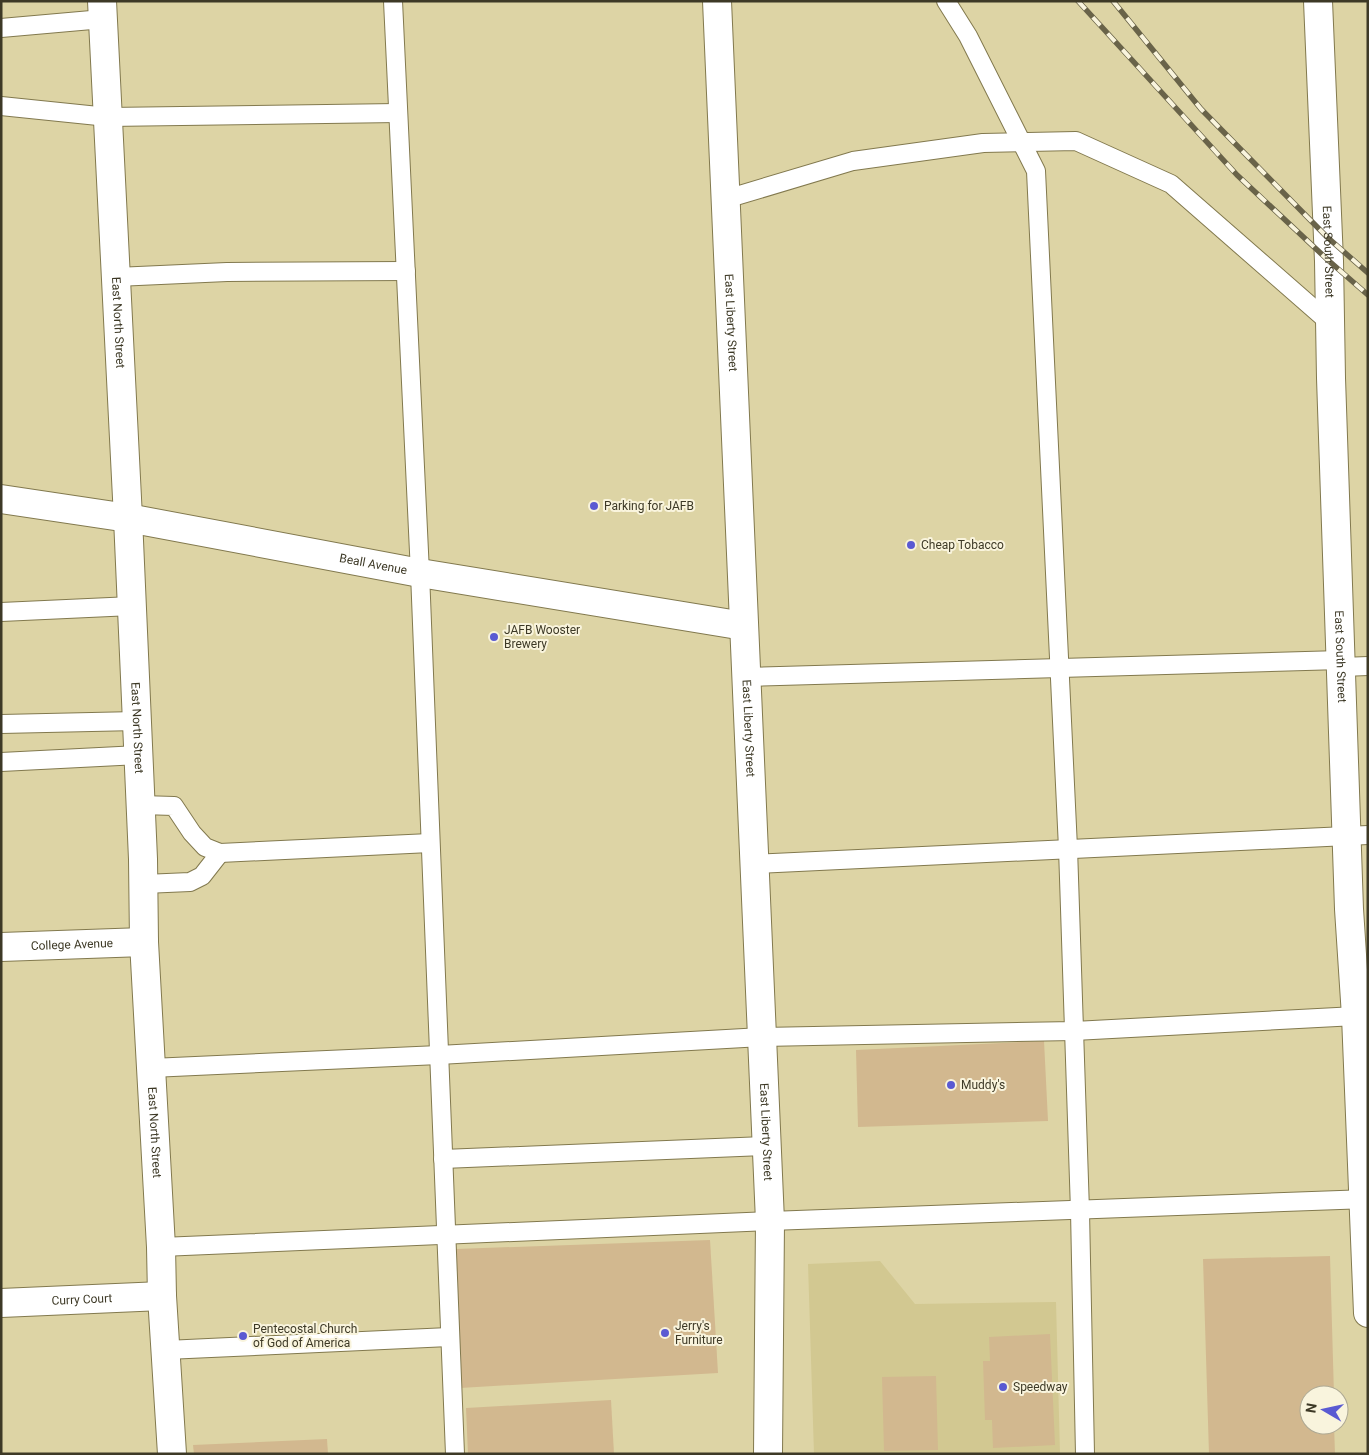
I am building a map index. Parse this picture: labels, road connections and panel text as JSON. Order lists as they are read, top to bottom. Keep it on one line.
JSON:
{"streets":{"street":["East South Street","East North Street","East Liberty Street","Beall Avenue","College Avenue","Curry Court"]},"crossings":[["East North Street","Beall Avenue"],["East North Street","College Avenue"],["East North Street","Curry Court"],["East Liberty Street","Beall Avenue"]],"places":["Parking for JAFB","Cheap Tobacco","JAFB Wooster Brewery","Muddy's","Jerry's Furniture","Pentecostal Church of God of America","Speedway"],"north":"left"}
